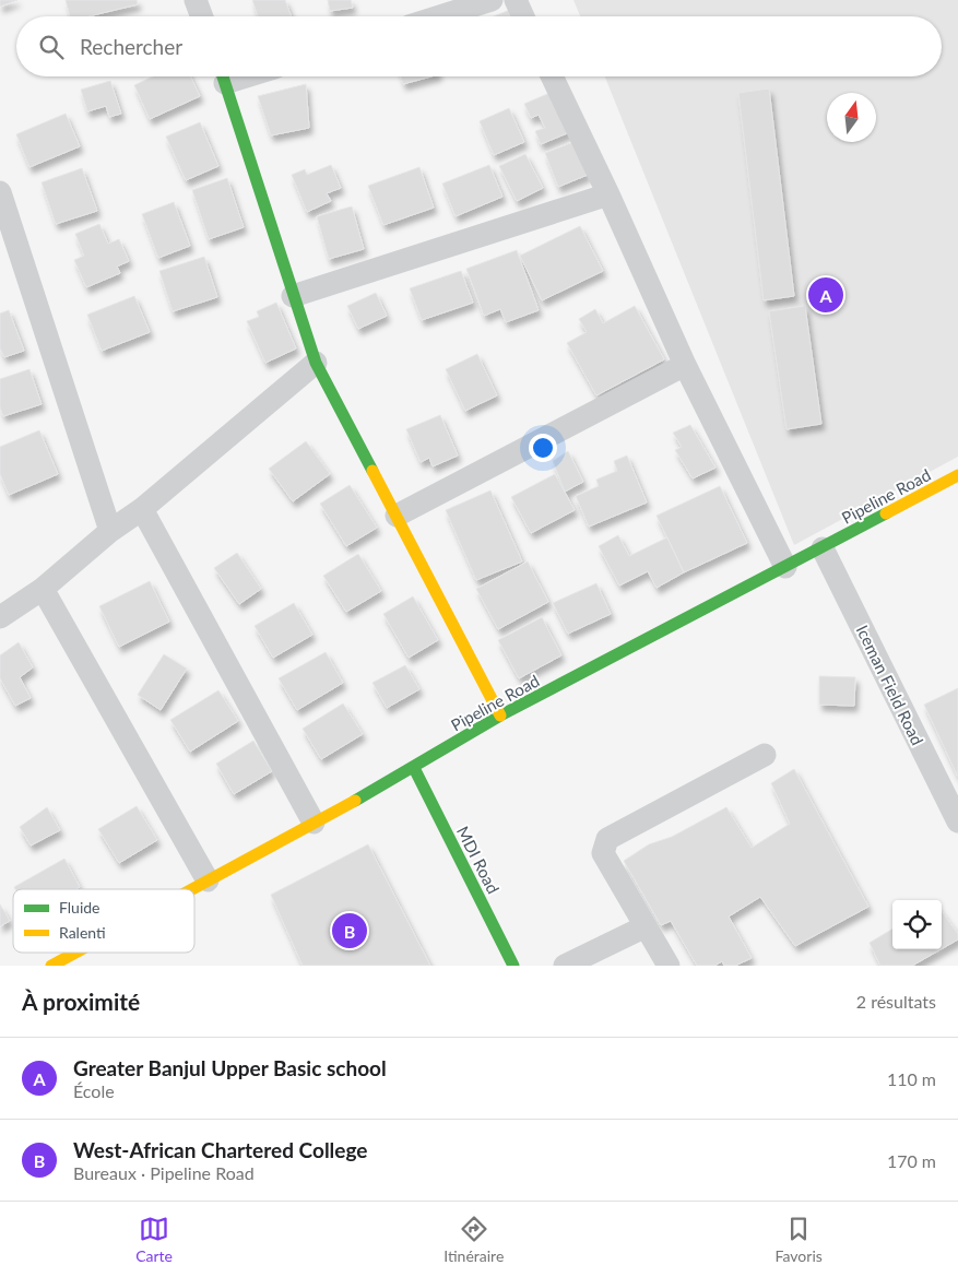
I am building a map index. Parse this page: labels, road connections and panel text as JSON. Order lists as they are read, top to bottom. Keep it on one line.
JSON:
{"streets":{"street":["Pipeline Road","Iceman Field Road","MDI Road"]},"crossings":[["Pipeline Road","Iceman Field Road"],["Pipeline Road","MDI Road"]],"legend":["Fluide","Ralenti"],"north":"top","page":{"search":"Rechercher","pins":["A","B"],"heading":["À proximité","2 résultats"],"list":[{"mark":"A","name":"Greater Banjul Upper Basic school","note":"École","value":"110 m"},{"mark":"B","name":"West-African Chartered College","note":"Bureaux · Pipeline Road","value":"170 m"}],"nav":["Carte","Itinéraire","Favoris"]}}
